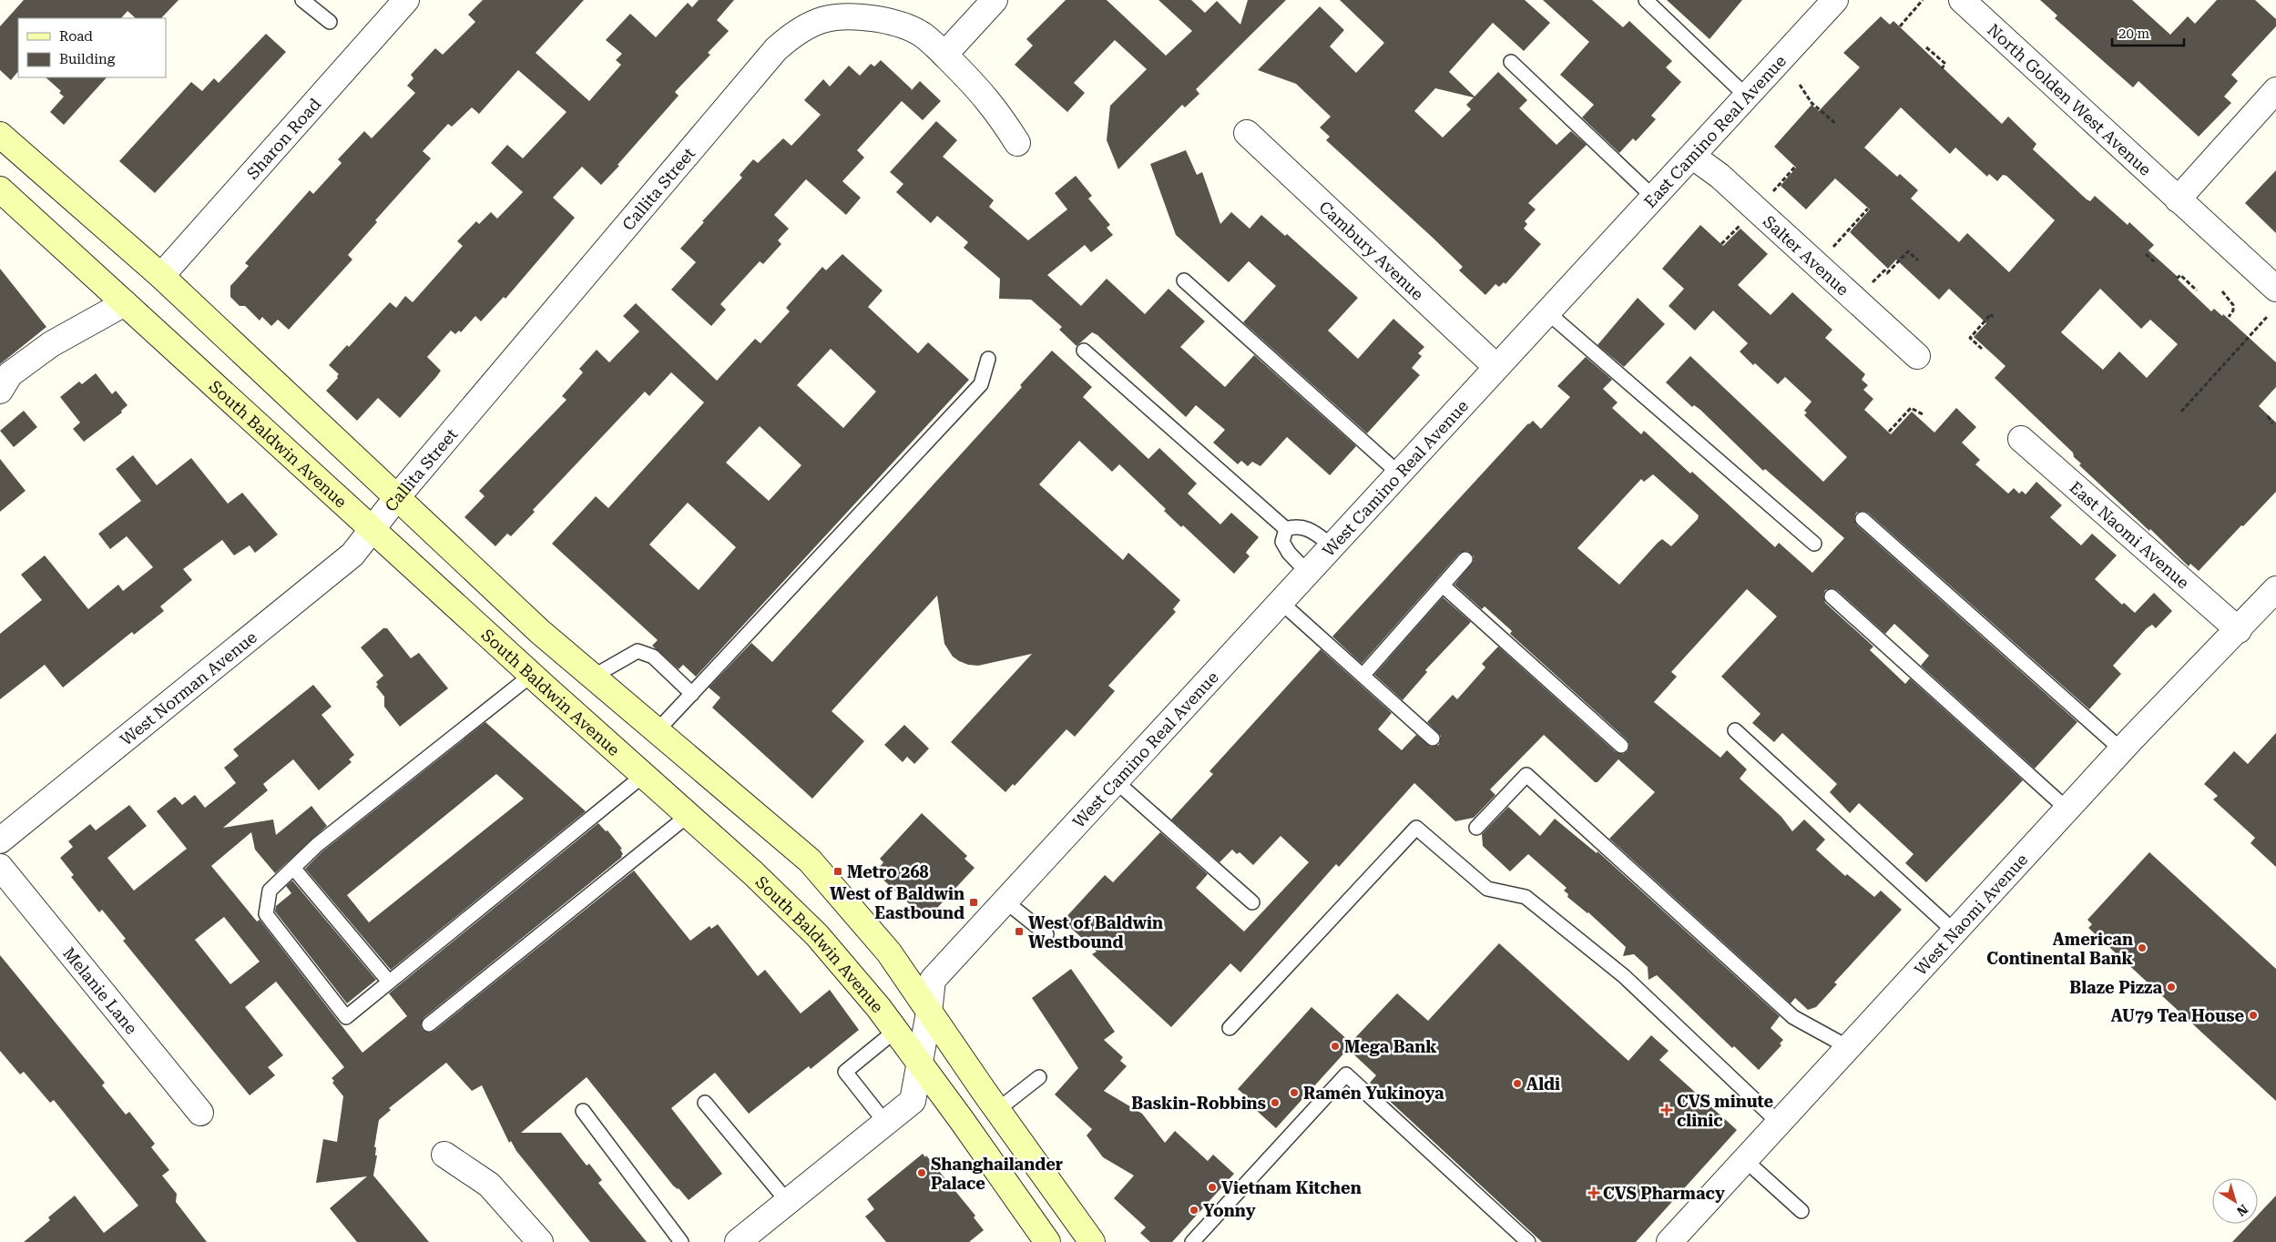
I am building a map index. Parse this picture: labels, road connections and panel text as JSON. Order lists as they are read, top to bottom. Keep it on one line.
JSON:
{"streets":{"main road":["South Baldwin Avenue"],"street":["North Golden West Avenue","East Camino Real Avenue","Sharon Road","Callita Street","Cambury Avenue","Salter Avenue","West Camino Real Avenue","East Naomi Avenue","West Norman Avenue","West Naomi Avenue","Melanie Lane"]},"crossings":[["East Camino Real Avenue","Salter Avenue"],["East Camino Real Avenue","West Camino Real Avenue"],["Callita Street","South Baldwin Avenue"],["Callita Street","West Norman Avenue"],["Cambury Avenue","West Camino Real Avenue"],["South Baldwin Avenue","West Camino Real Avenue"],["South Baldwin Avenue","West Norman Avenue"],["East Naomi Avenue","West Naomi Avenue"]],"places":{"transit":["Metro 268","West of Baldwin Eastbound","West of Baldwin Westbound"],"other":["American Continental Bank","Blaze Pizza","AU79 Tea House","Mega Bank","Aldi","Ramen Yukinoya","Baskin-Robbins","Shanghailander Palace","Vietnam Kitchen","Yonny"],"health":["CVS minute clinic","CVS Pharmacy"]},"legend":["Road","Building"],"scale_bar":"20 m","north":"bottom right"}
